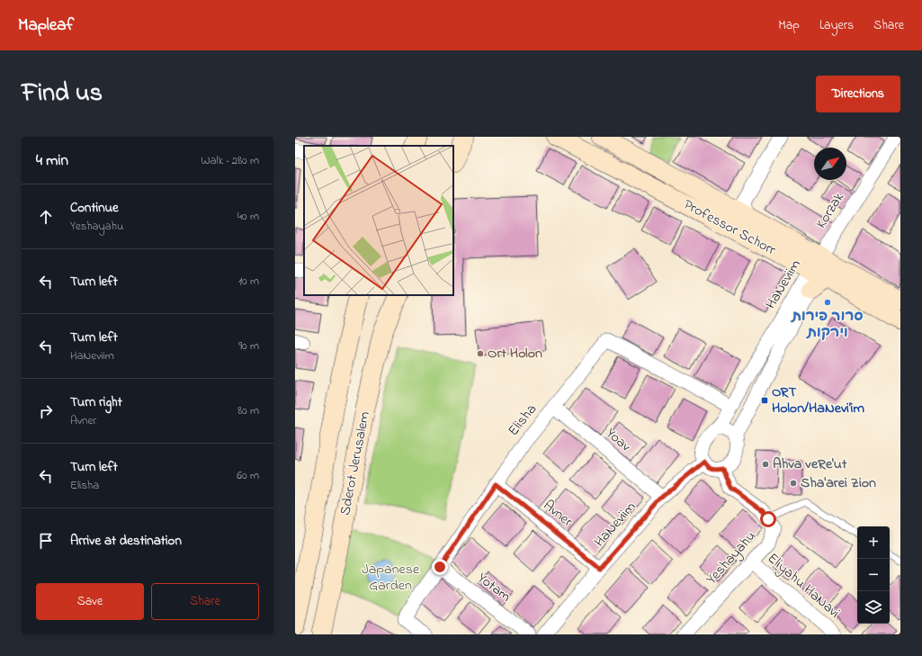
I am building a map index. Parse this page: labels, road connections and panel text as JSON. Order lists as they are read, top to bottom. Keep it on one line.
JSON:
{"streets":{"main road":["Professor Schorr","Sderot Jerusalem"],"street":["Korzak","HaNeviim","Elisha","Yoav","Avner","Yeshayahu","Eliyahu HaNavi","Yotam"]},"crossings":[["Korzak","Professor Schorr"],["Korzak","HaNeviim"],["Professor Schorr","HaNeviim"],["HaNeviim","Elisha"],["HaNeviim","Yoav"],["HaNeviim","Avner"],["HaNeviim","Yeshayahu"],["Elisha","Yoav"],["Elisha","Avner"],["Elisha","Yotam"],["Yeshayahu","Eliyahu HaNavi"]],"parks":["Japanese Garden"],"places":{"other":["סרור פירות וירקות","Ort Holon","Ahva veRe'ut","Sha'arei Zion"],"transit":["ORT Holon/HaNevi’im"]},"north":"top right","page":{"header":"Mapleaf","nav":["Map","Layers","Share"],"title":"Find us","buttons":["Directions",["Save","Share"]],"heading":["4 min","Walk · 280 m"],"list":[["Continue","Yeshayahu","40 m"],["Turn left","10 m"],["Turn left","HaNeviim","90 m"],["Turn right","Avner","80 m"],["Turn left","Elisha","60 m"],"Arrive at destination"],"map_buttons":["+","−"]}}
